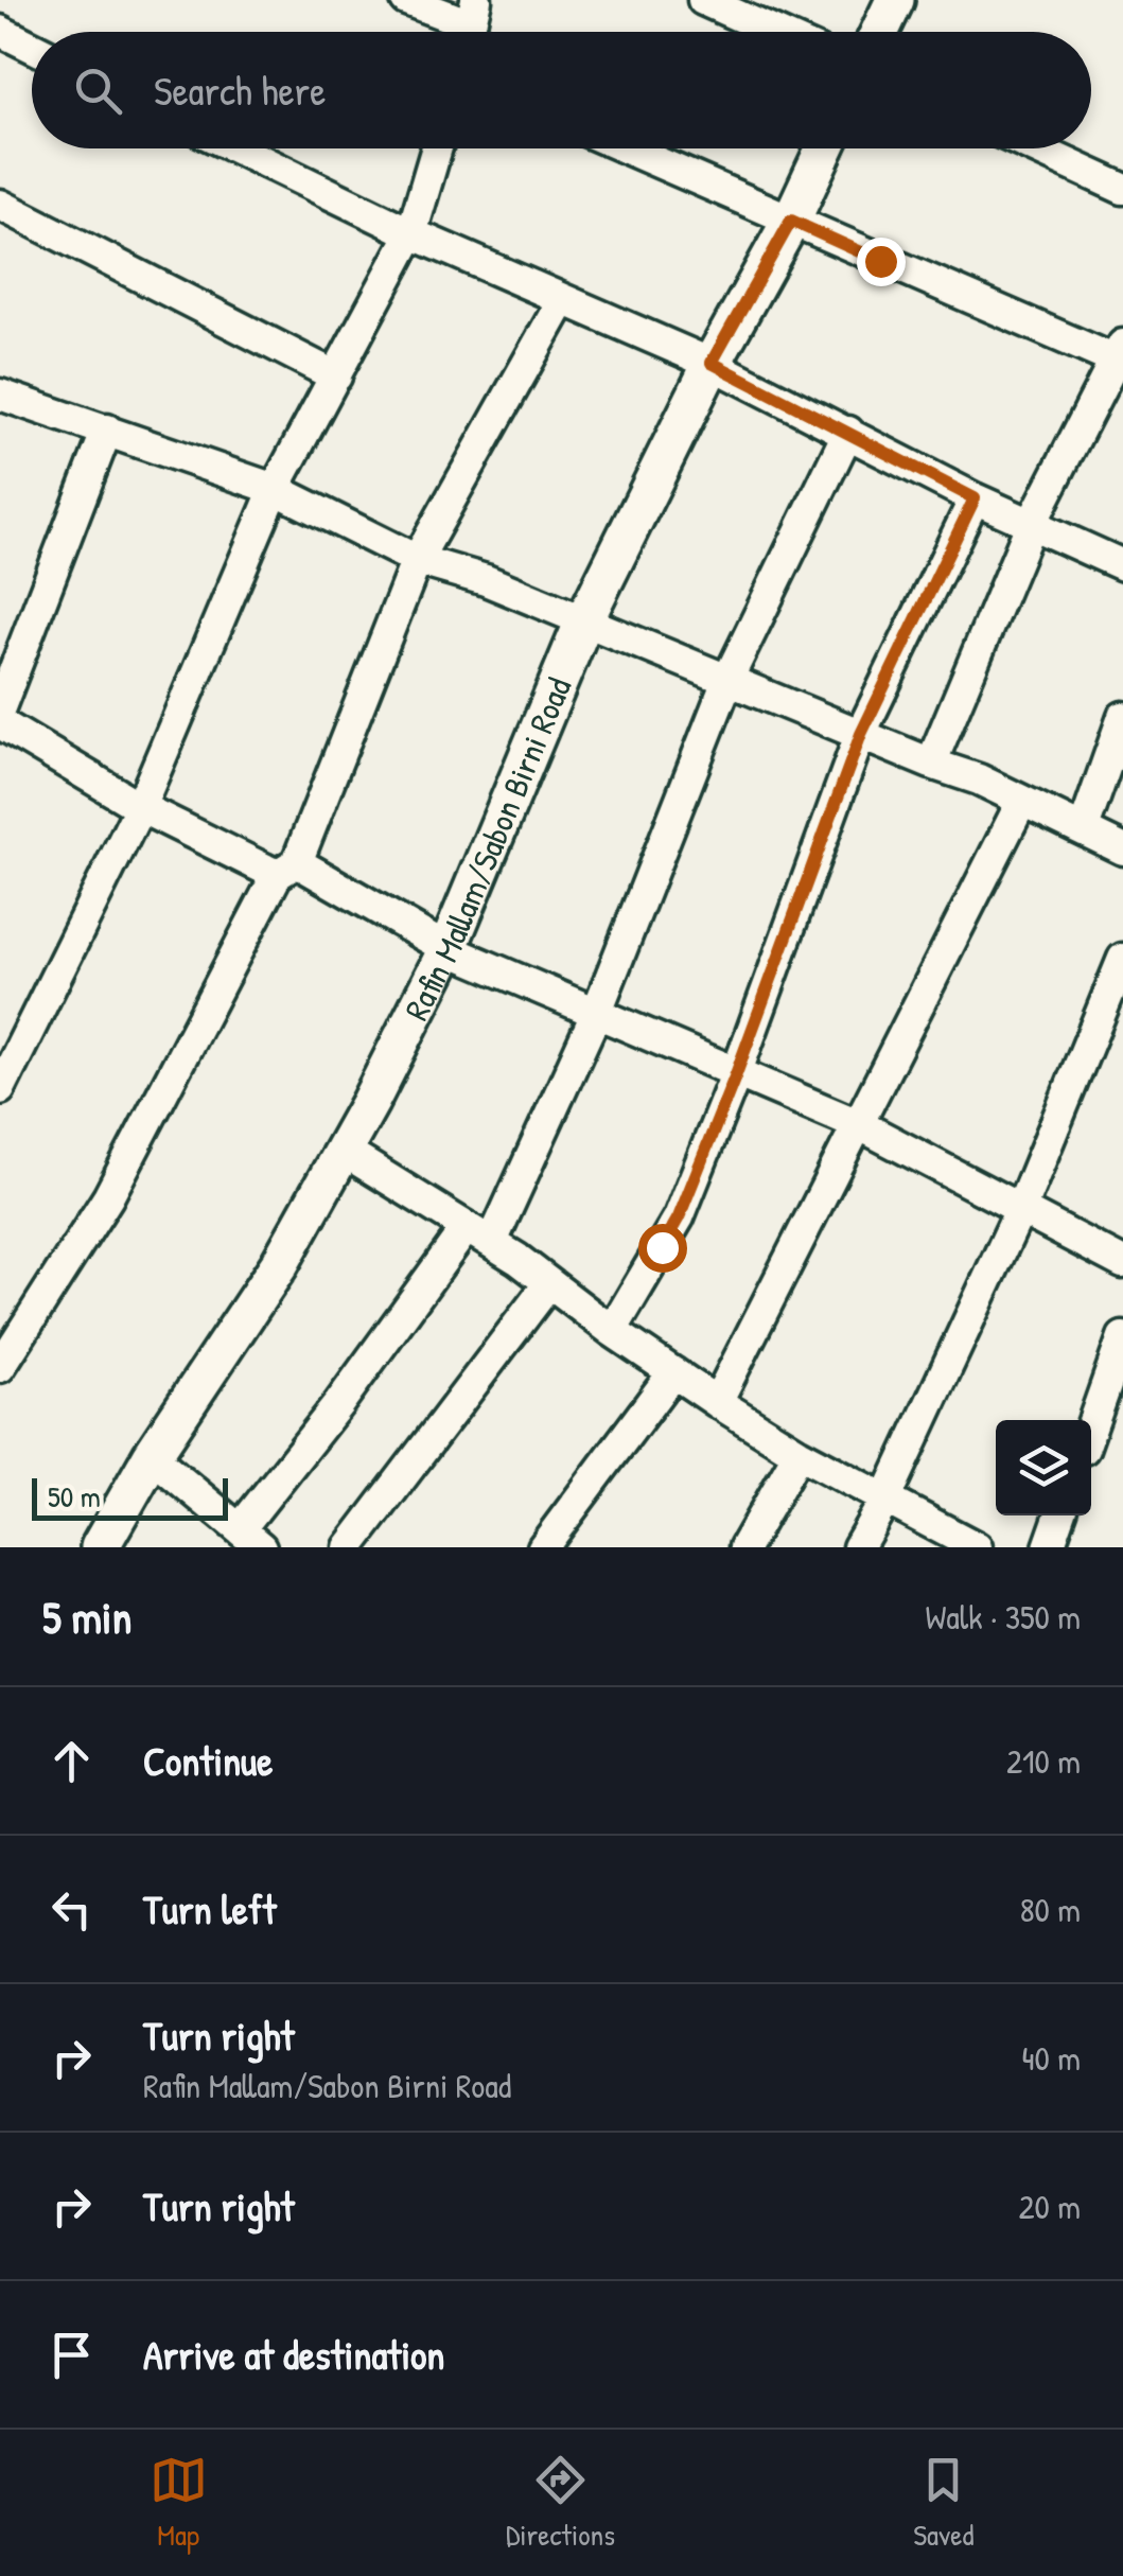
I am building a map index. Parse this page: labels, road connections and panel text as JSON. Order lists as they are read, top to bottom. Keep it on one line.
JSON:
{"streets":{"street":["Rafin Mallam/Sabon Birni Road"]},"scale_bar":"50 m","page":{"search":"Search here","scale":"50 m","heading":["5 min","Walk · 350 m"],"list":[["Continue","210 m"],["Turn left","80 m"],["Turn right","Rafin Mallam/Sabon Birni Road","40 m"],["Turn right","20 m"],"Arrive at destination"],"nav":["Map","Directions","Saved"]}}
